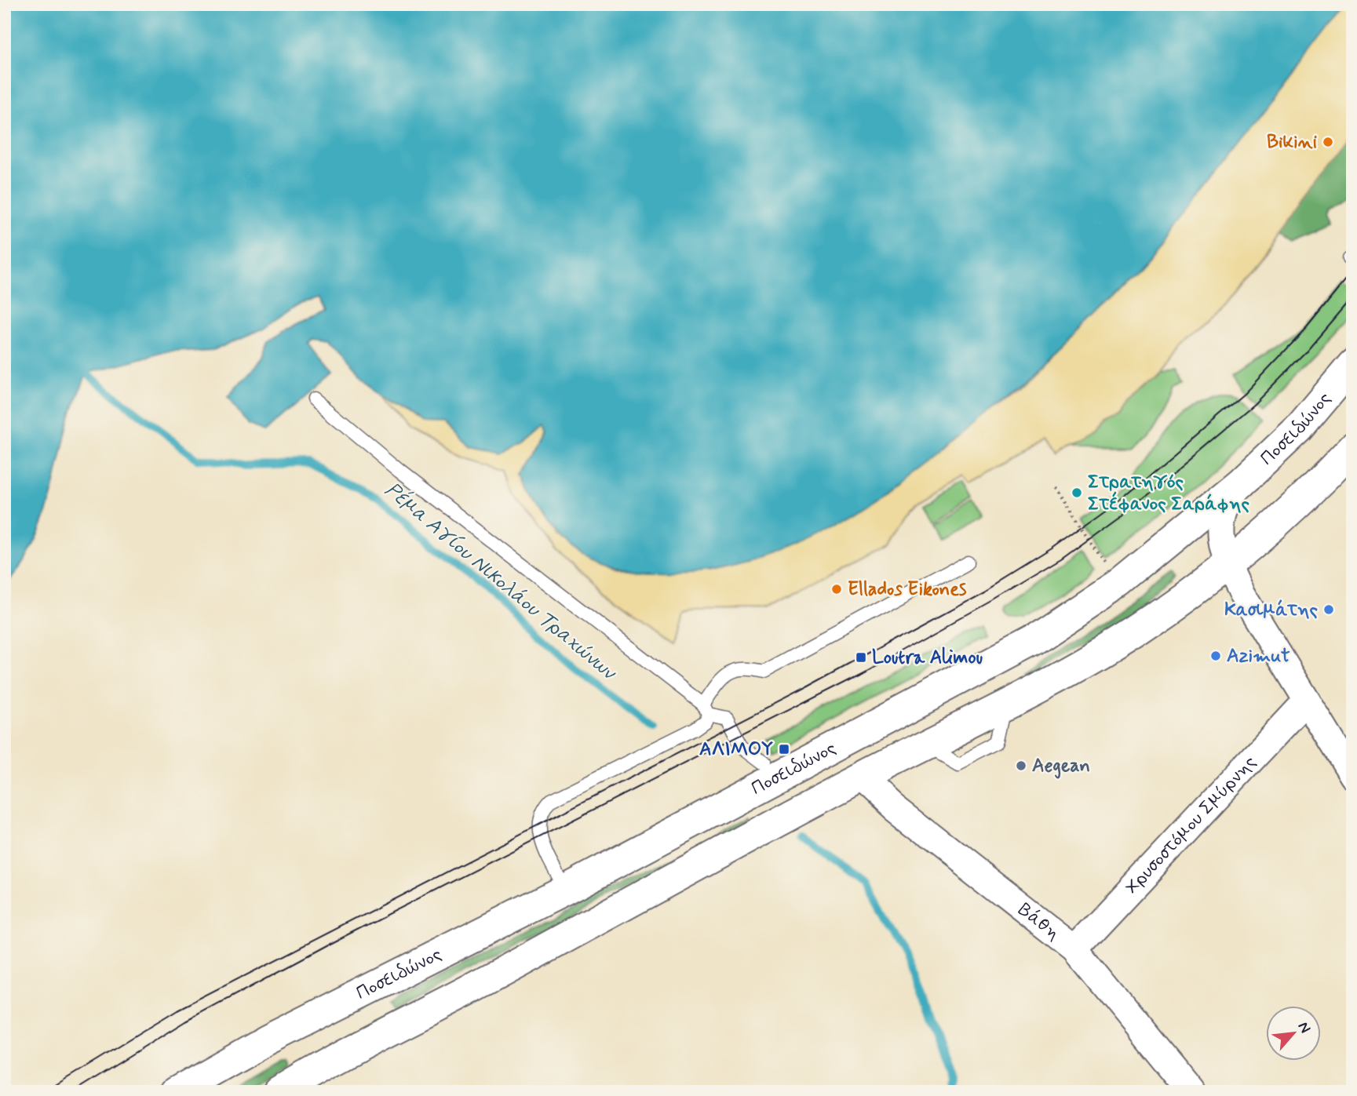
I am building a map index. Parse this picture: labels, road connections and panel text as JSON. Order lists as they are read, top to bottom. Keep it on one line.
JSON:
{"streets":{"highway":["Ποσειδώνος"],"street":["Χρυσοστόμου Σμύρνης","Βάθη"]},"crossings":[["Ποσειδώνος","Βάθη"],["Χρυσοστόμου Σμύρνης","Βάθη"]],"water":["Ρέμα Αγίου Νικολάου Τραχώνων"],"places":{"other":["Bikini","Στρατηγός Στέφανος Σαράφης","Ellados Eikones","Κασιμάτης","Azimut","Aegean"],"transit":["Loutra Alimou","ΑΛΙΜΟΥ"]},"north":"top right"}
